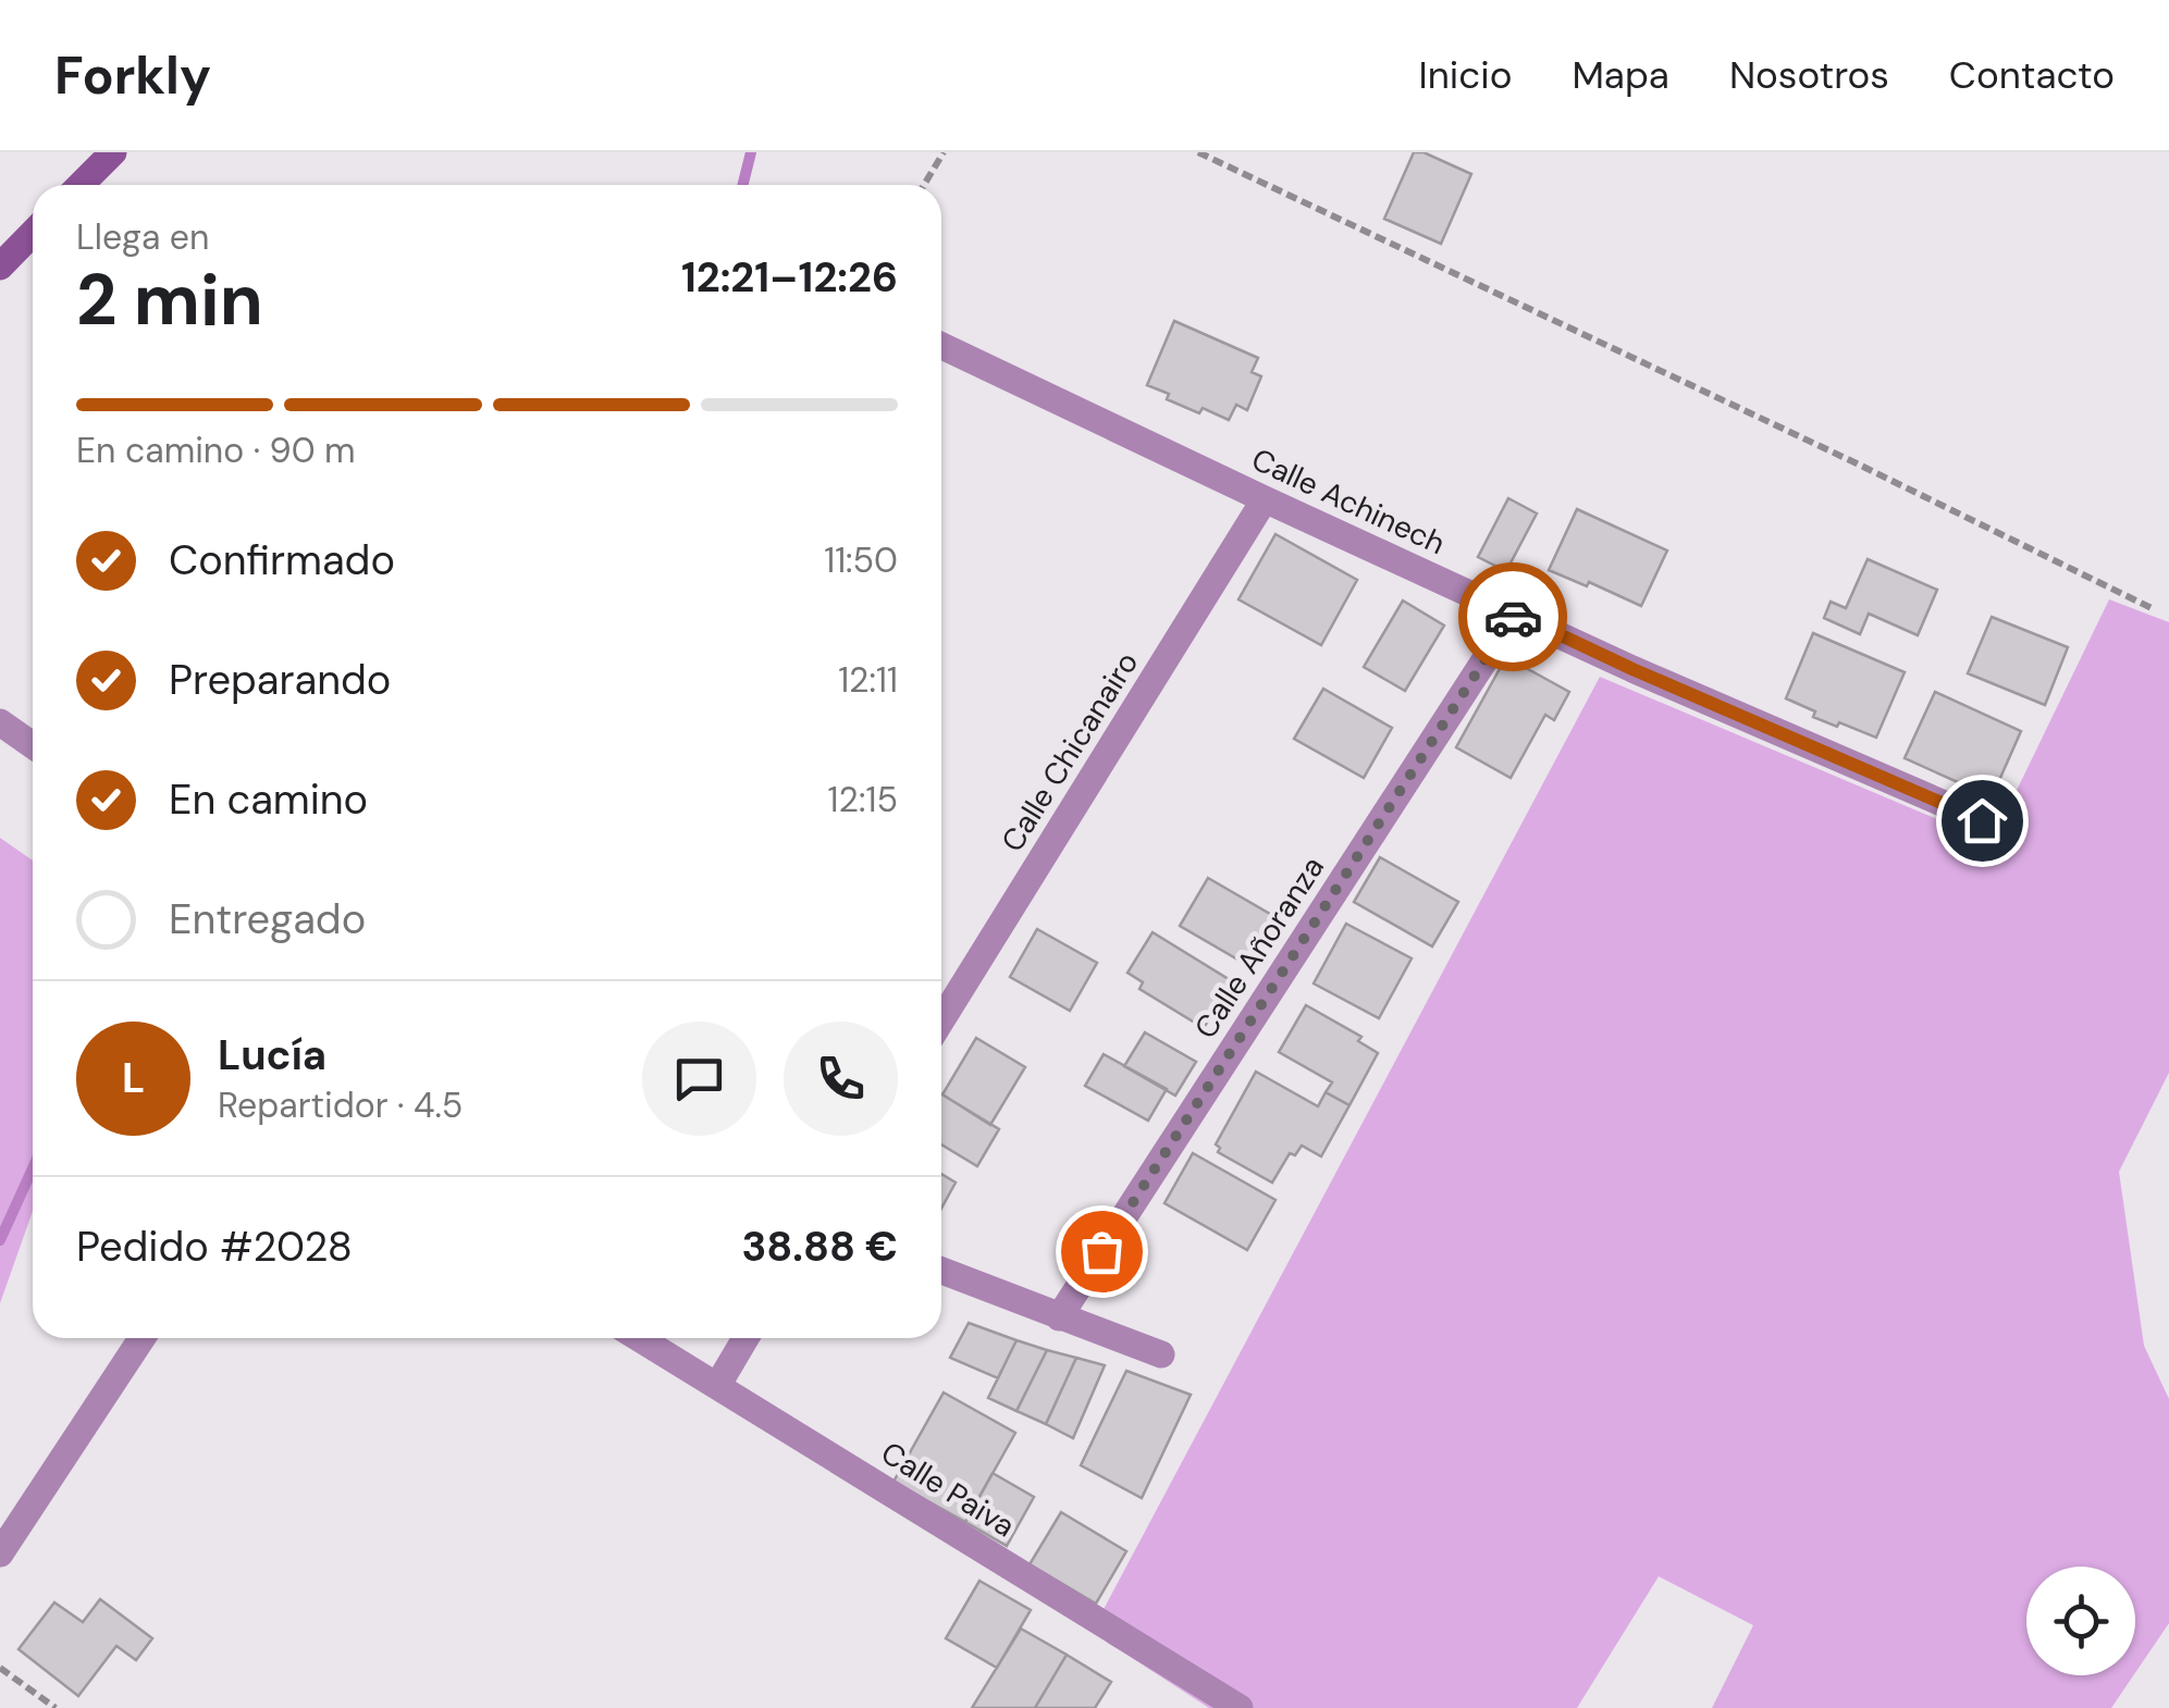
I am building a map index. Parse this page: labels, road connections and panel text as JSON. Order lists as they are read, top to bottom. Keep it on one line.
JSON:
{"streets":{"street":["Calle Achinech","Calle Chicanairo","Calle Añoranza","Calle Paiva"]},"crossings":[["Calle Achinech","Calle Chicanairo"],["Calle Achinech","Calle Añoranza"]],"page":{"header":"Forkly","nav":["Inicio","Mapa","Nosotros","Contacto"],"heading":["2 min","Llega en","12:21–12:26"],"panel":["Lucía","Repartidor · 4.5","Pedido #2028","38.88 €"],"bar":"En camino · 90 m","list":[["Confirmado","11:50"],["Preparando","12:11"],["En camino","12:15"],"Entregado"],"round":"L"}}
